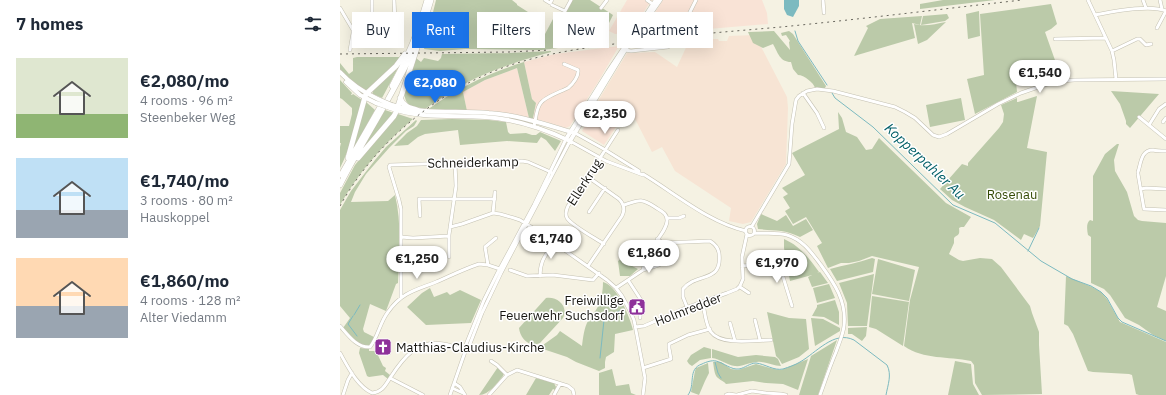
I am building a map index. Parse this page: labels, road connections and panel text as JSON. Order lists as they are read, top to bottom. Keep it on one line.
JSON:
{"streets":{"street":["Schneiderkamp","Ellerkrug","Holmredder"]},"water":["Kopperpahler Au"],"parks":["Rosenau"],"places":{"public building":["Freiwillige Feuerwehr Suchsdorf"],"church":["Matthias-Claudius-Kirche"]},"page":{"heading":"7 homes","chip":["Buy","Rent","Filters","New","Apartment"],"list":[{"name":"€2,080/mo","note":"4 rooms · 96 m² · Steenbeker Weg"},{"name":"€1,740/mo","note":"3 rooms · 80 m² · Hauskoppel"},{"name":"€1,860/mo","note":"4 rooms · 128 m² · Alter Viedamm"}],"price":["€1,540","€2,080","€2,350","€1,740","€1,860","€1,250","€1,970"]}}
